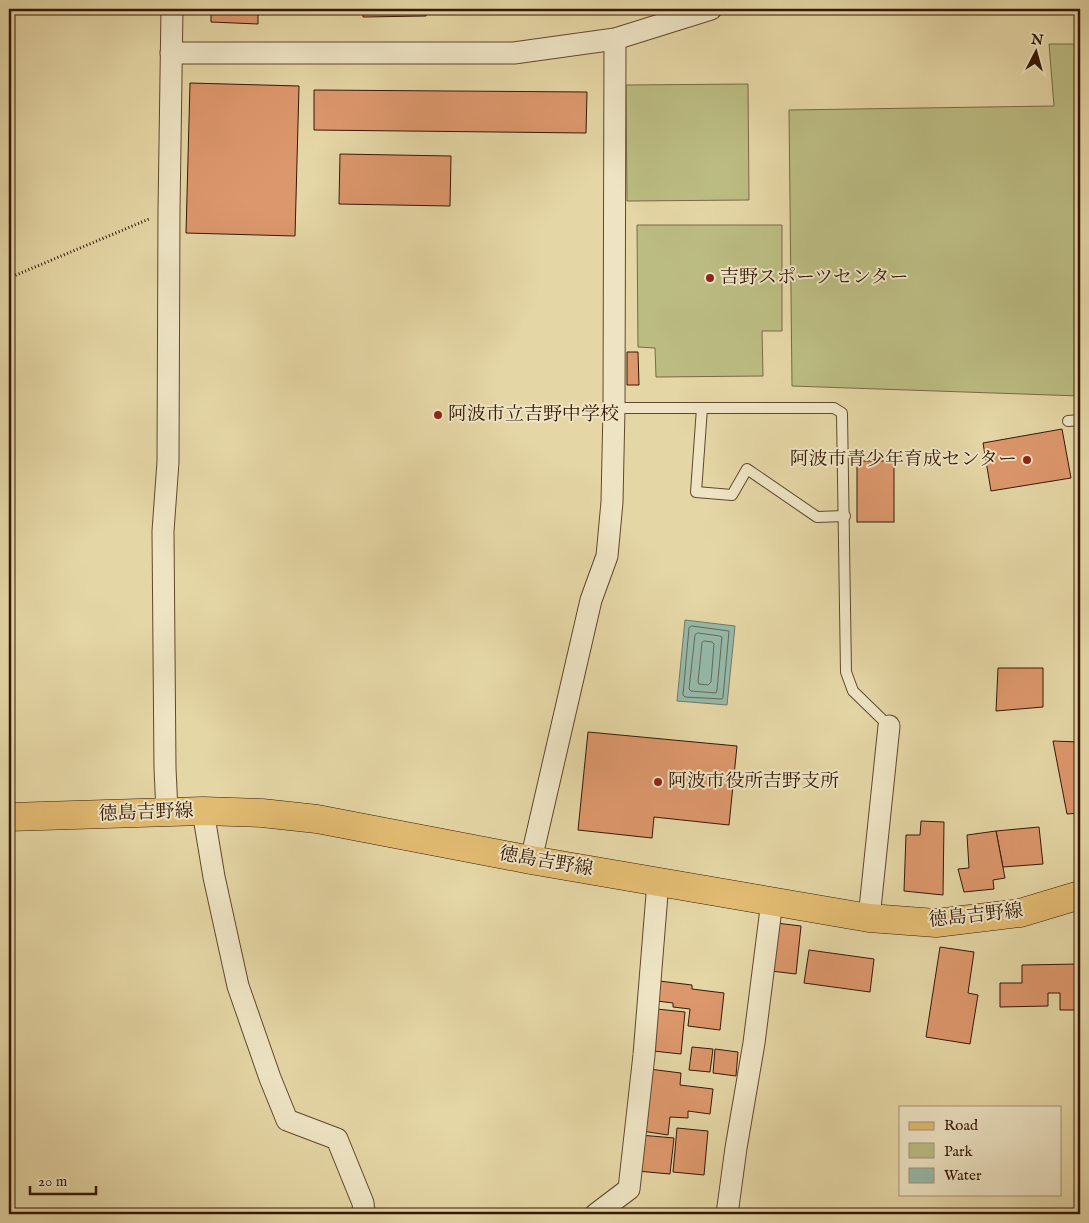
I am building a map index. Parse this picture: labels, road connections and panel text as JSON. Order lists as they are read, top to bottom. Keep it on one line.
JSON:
{"streets":{"main road":["徳島吉野線"]},"places":["吉野スポーツセンター","阿波市立吉野中学校","阿波市青少年育成センター","阿波市役所吉野支所"],"legend":["Road","Park","Water"],"scale_bar":"20 m","north":"top"}
